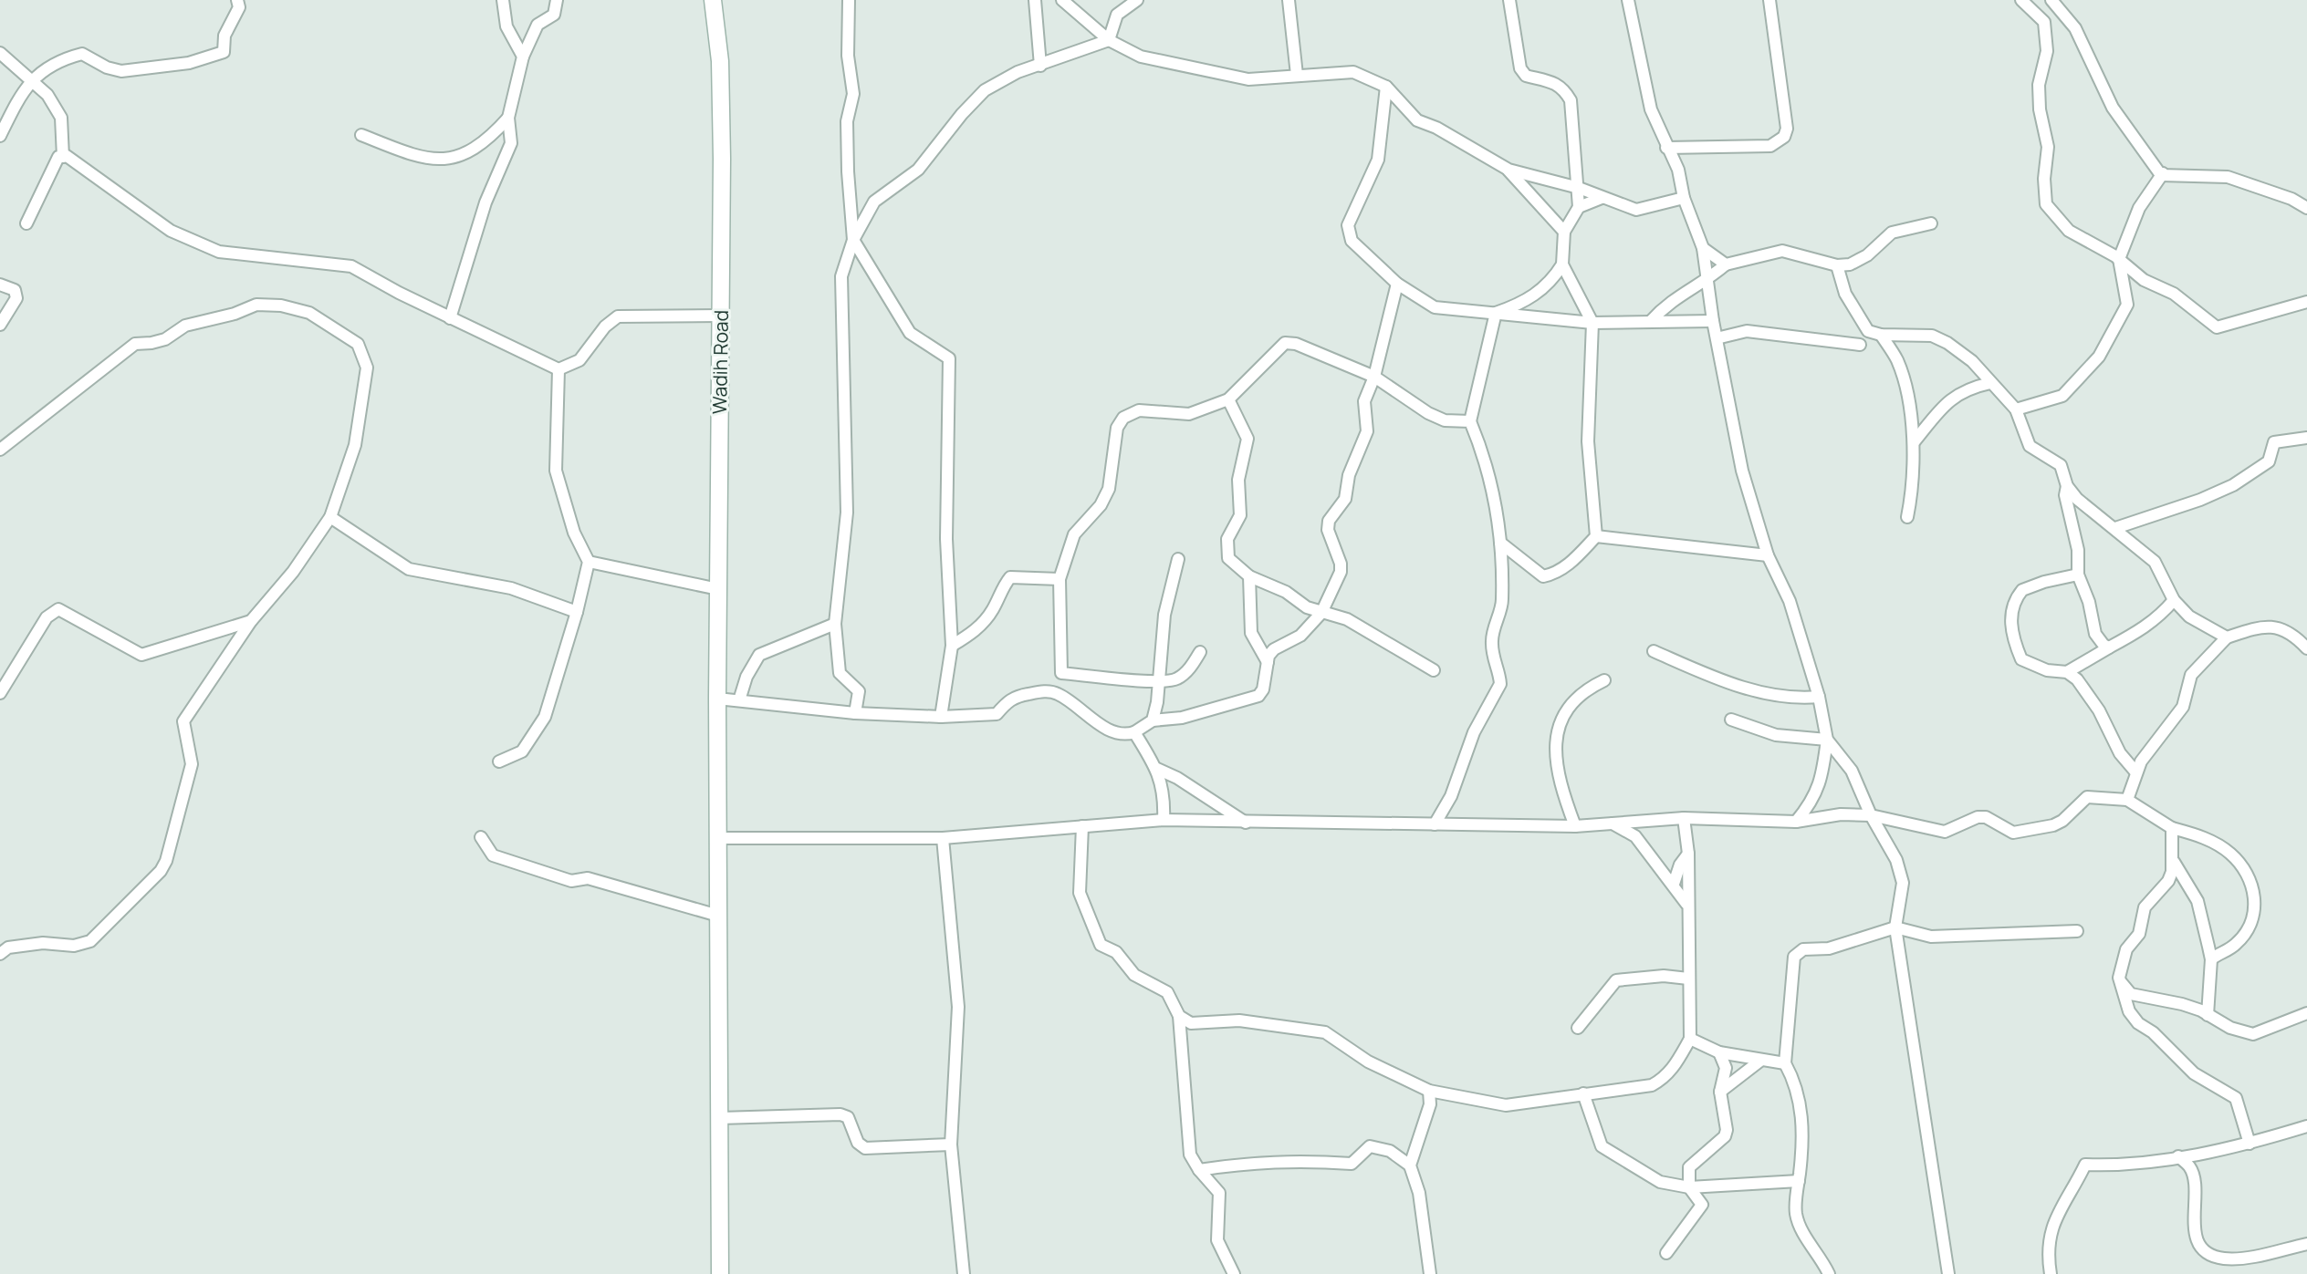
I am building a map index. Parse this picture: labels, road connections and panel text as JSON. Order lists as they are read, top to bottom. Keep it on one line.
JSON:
{"streets":{"street":["Wadih Road"]}}
